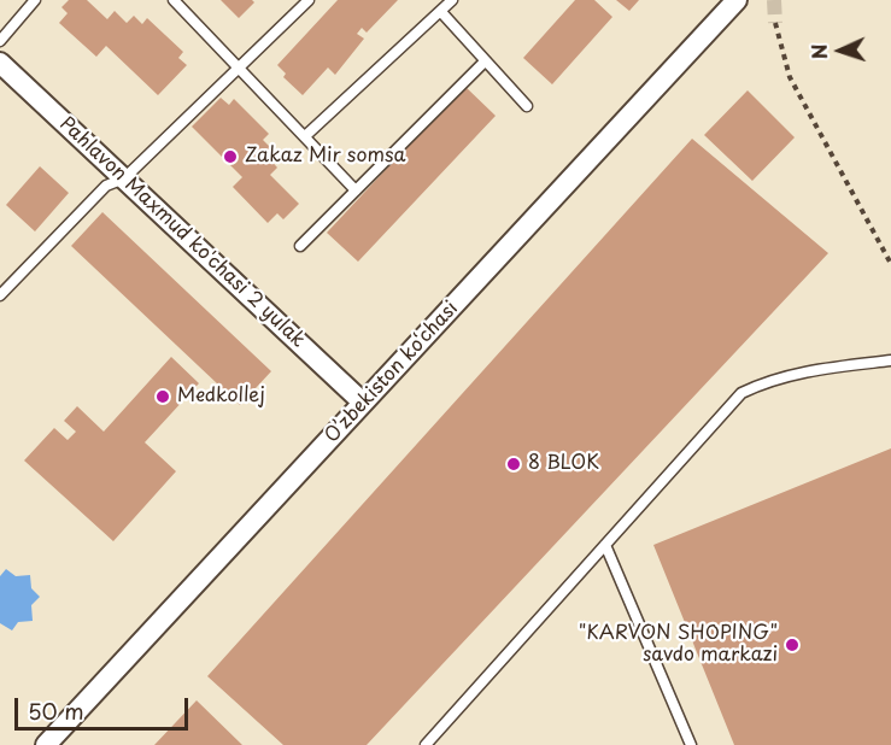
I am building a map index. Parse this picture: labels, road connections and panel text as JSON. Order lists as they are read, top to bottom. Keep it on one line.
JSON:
{"streets":{"street":["Pahlavon Maxmud ko'chasi 2 yulak","O’zbekiston ko‘chasi"]},"crossings":[["Pahlavon Maxmud ko'chasi 2 yulak","O’zbekiston ko‘chasi"]],"places":["Zakaz Mir somsa","Medkollej","8 BLOK","\"KARVON SHOPING\" savdo markazi"],"scale_bar":"50 m","north":"left"}
